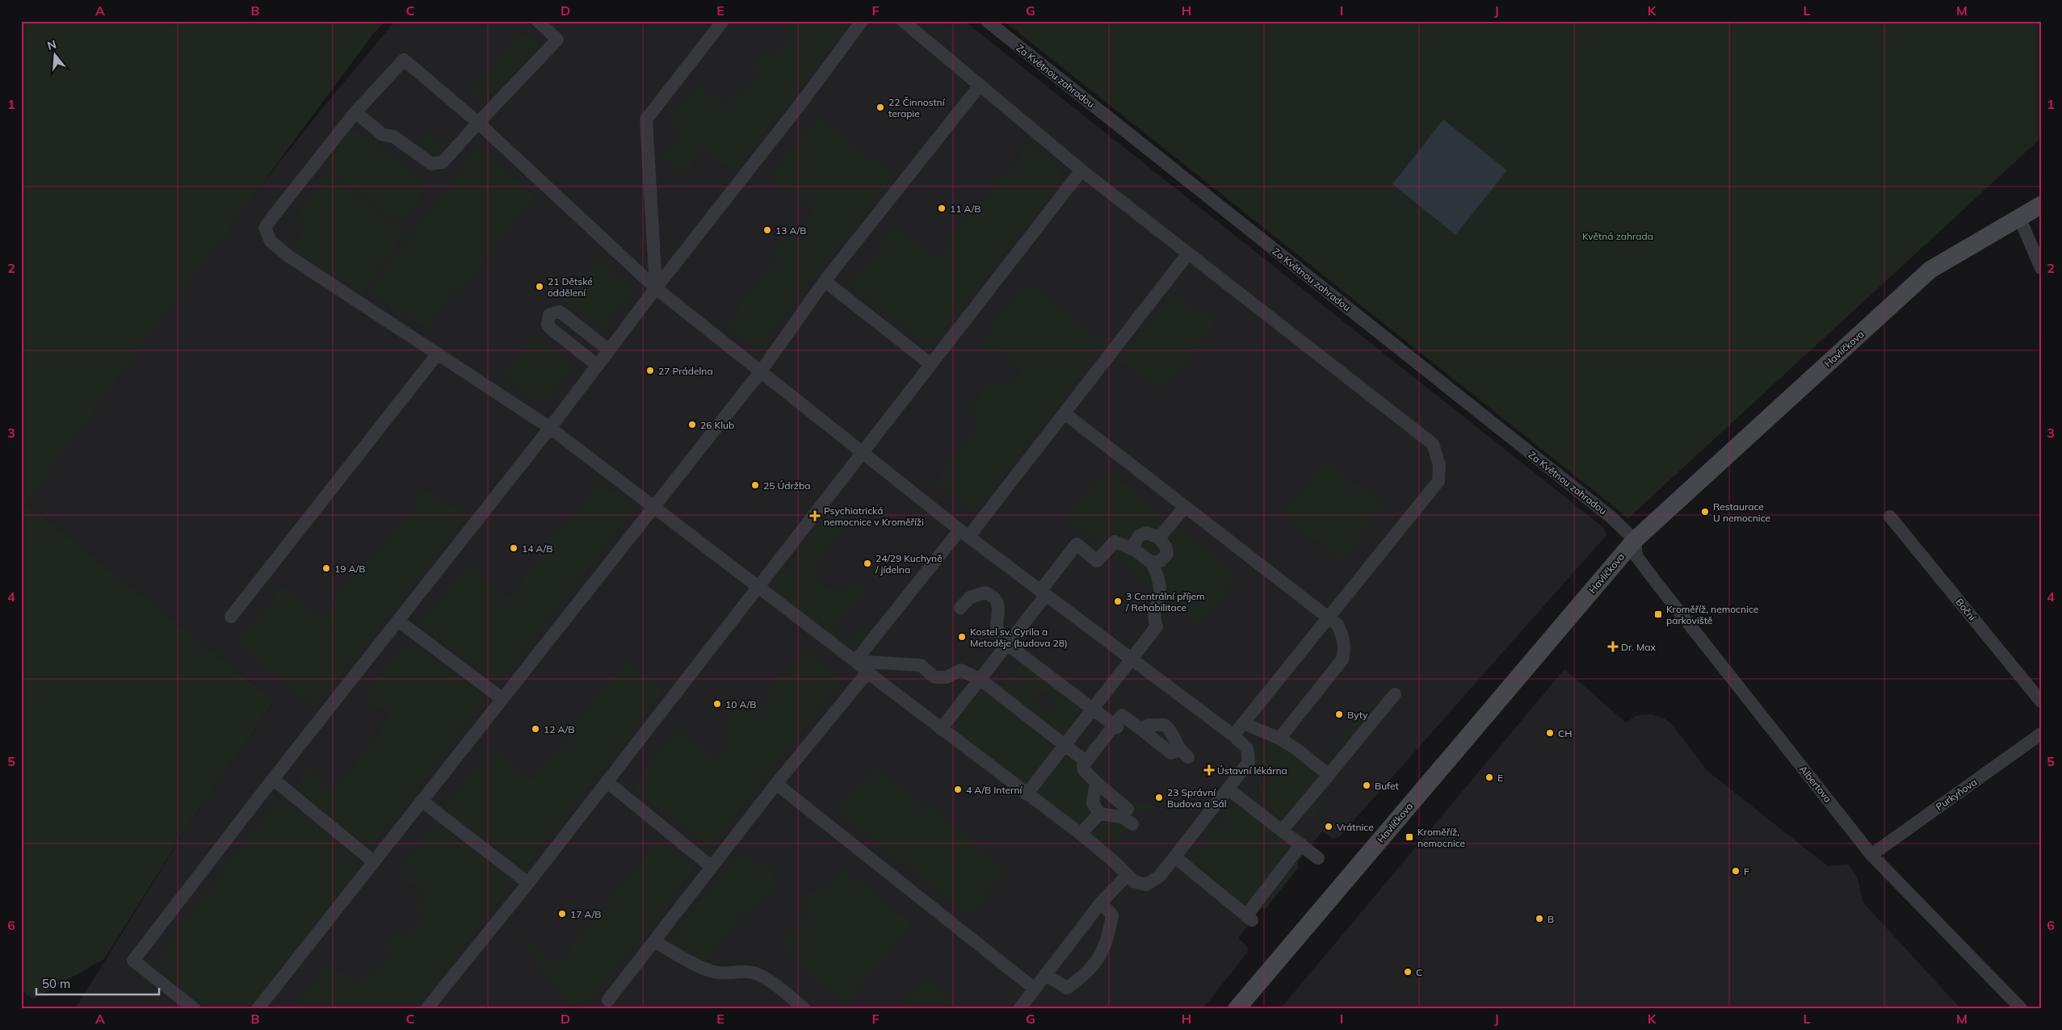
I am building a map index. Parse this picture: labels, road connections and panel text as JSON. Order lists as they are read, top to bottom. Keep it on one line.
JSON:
{"streets":{"street":["Za Květnou zahradou","Havlíčkova","Boční","Albertova","Purkyňova"]},"crossings":[["Za Květnou zahradou","Havlíčkova"],["Za Květnou zahradou","Albertova"],["Havlíčkova","Albertova"],["Albertova","Purkyňova"]],"parks":["Květná zahrada"],"places":{"other":["22 Činnostní terapie","11 A/B","13 A/B","21 Dětské oddělení","27 Prádelna","26 Klub","25 Údržba","Restaurace U nemocnice","14 A/B","24/29 Kuchyně / jídelna","19 A/B","3 Centrální příjem / Rehabilitace","Kostel sv. Cyrila a Metoděje (budova 28)","10 A/B","Byty","12 A/B","CH","E","Bufet","4 A/B Interní","23 Správní Budova a Sál","Vrátnice","F","17 A/B","B","C"],"health":["Psychiatrická nemocnice v Kroměříži","Dr. Max","Ústavní lékárna"],"transit":["Kroměříž, nemocnice parkoviště","Kroměříž, nemocnice"]},"scale_bar":"50 m","north":"top","grid":{"columns":["A","B","C","D","E","F","G","H","I","J","K","L","M"],"rows":["1","2","3","4","5","6"]}}
